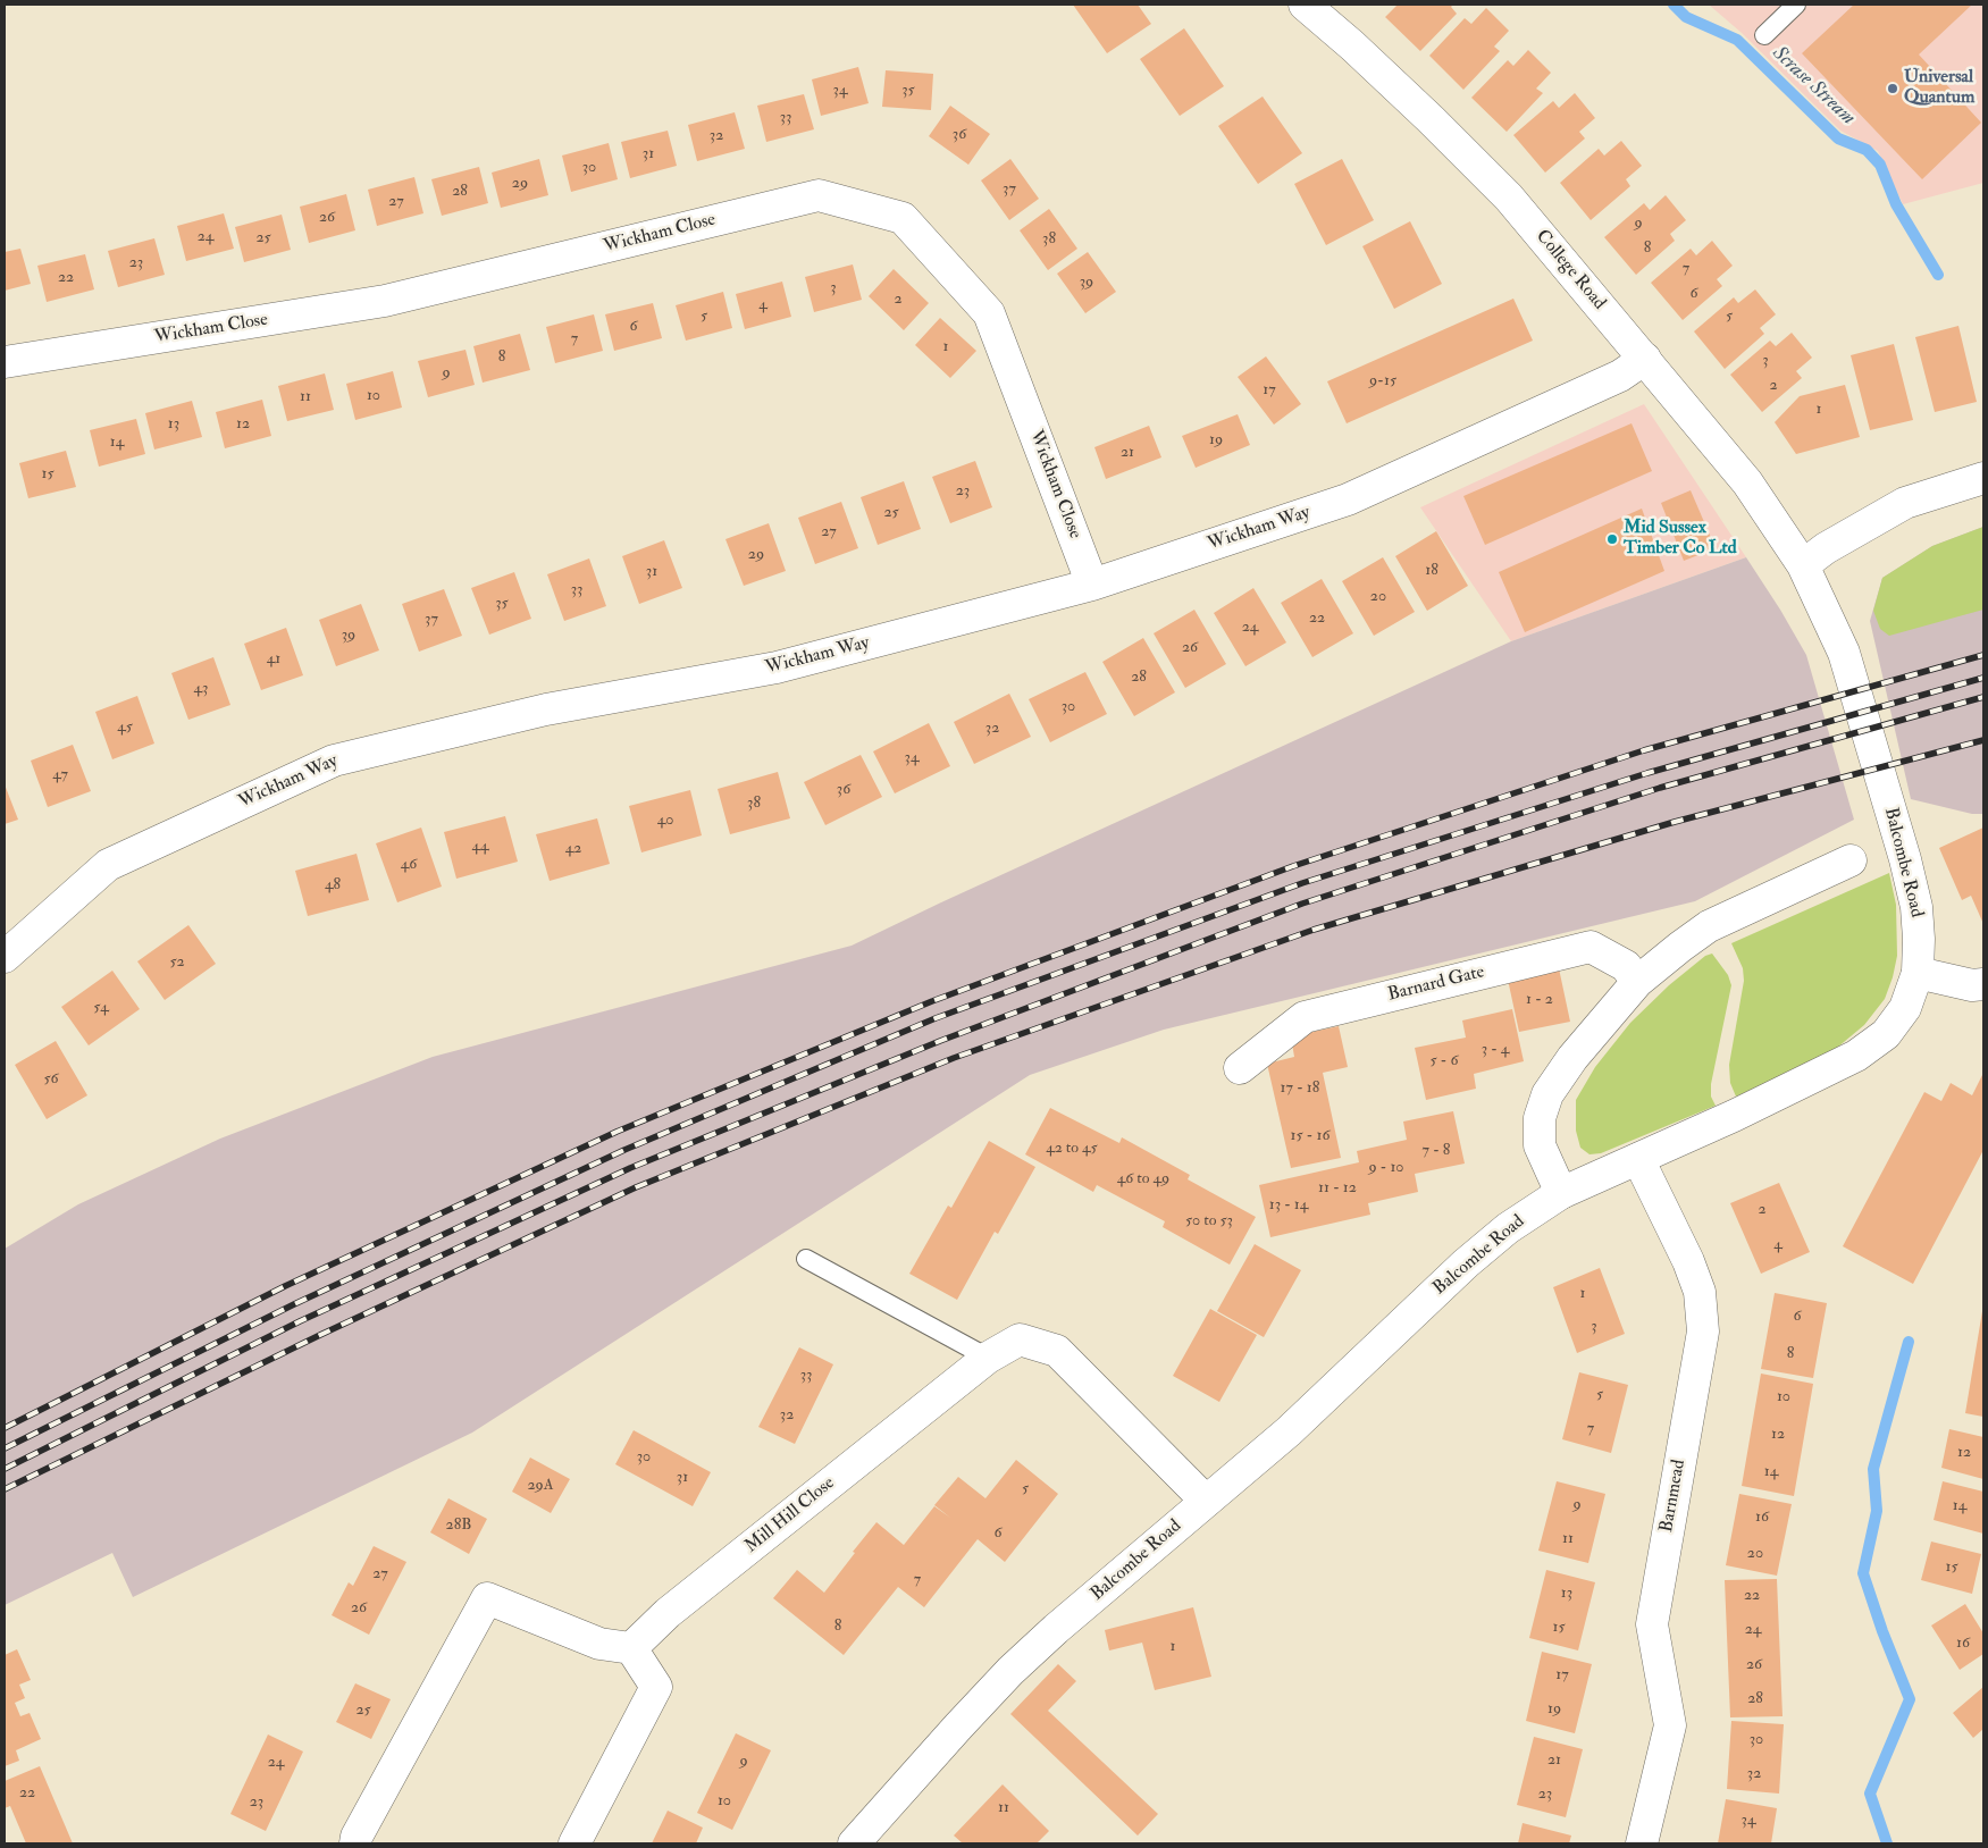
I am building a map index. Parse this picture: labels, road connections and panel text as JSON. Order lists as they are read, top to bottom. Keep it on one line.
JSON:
{"streets":{"street":["Wickham Close","College Road","Wickham Way","Balcombe Road","Barnard Gate","Barnmead","Mill Hill Close"]},"crossings":[["Wickham Close","Wickham Way"],["College Road","Wickham Way"],["College Road","Balcombe Road"],["Balcombe Road","Barnmead"],["Balcombe Road","Mill Hill Close"]],"water":["Scrase Stream"],"places":["Universal Quantum","Mid Sussex Timber Co Ltd"],"house_numbers":["34","35","33","36","32","31","30","29","37","28","27","26","9","24","25","38","8","23","7","22","39","3","6","2","4","5","5","6","7","1","8","3","9","9-15","2","17","10","11","1","13","12","19","14","21","15","23","25","27","29","18","31","33","20","35","22","37","24","39","26","41","28","43","30","45","32","34","47","36","38","40","44","42","46","48","52","1 - 2","54","3 - 4","5 - 6","56","17 - 18","15 - 16","42 to 45","7 - 8","9 - 10","46 to 49","11 - 12","13 - 14","2","50 to 53","4","1","6","3","8","33","5","10","32","7","12","12","30","14","31","29A","5","9","14","16","28B","6","11","20","15","27","7","13","22","26","8","15","24","16","1","26","17","28","19","25","30","21","9","24","32","22","23","10","23","11","34"]}
